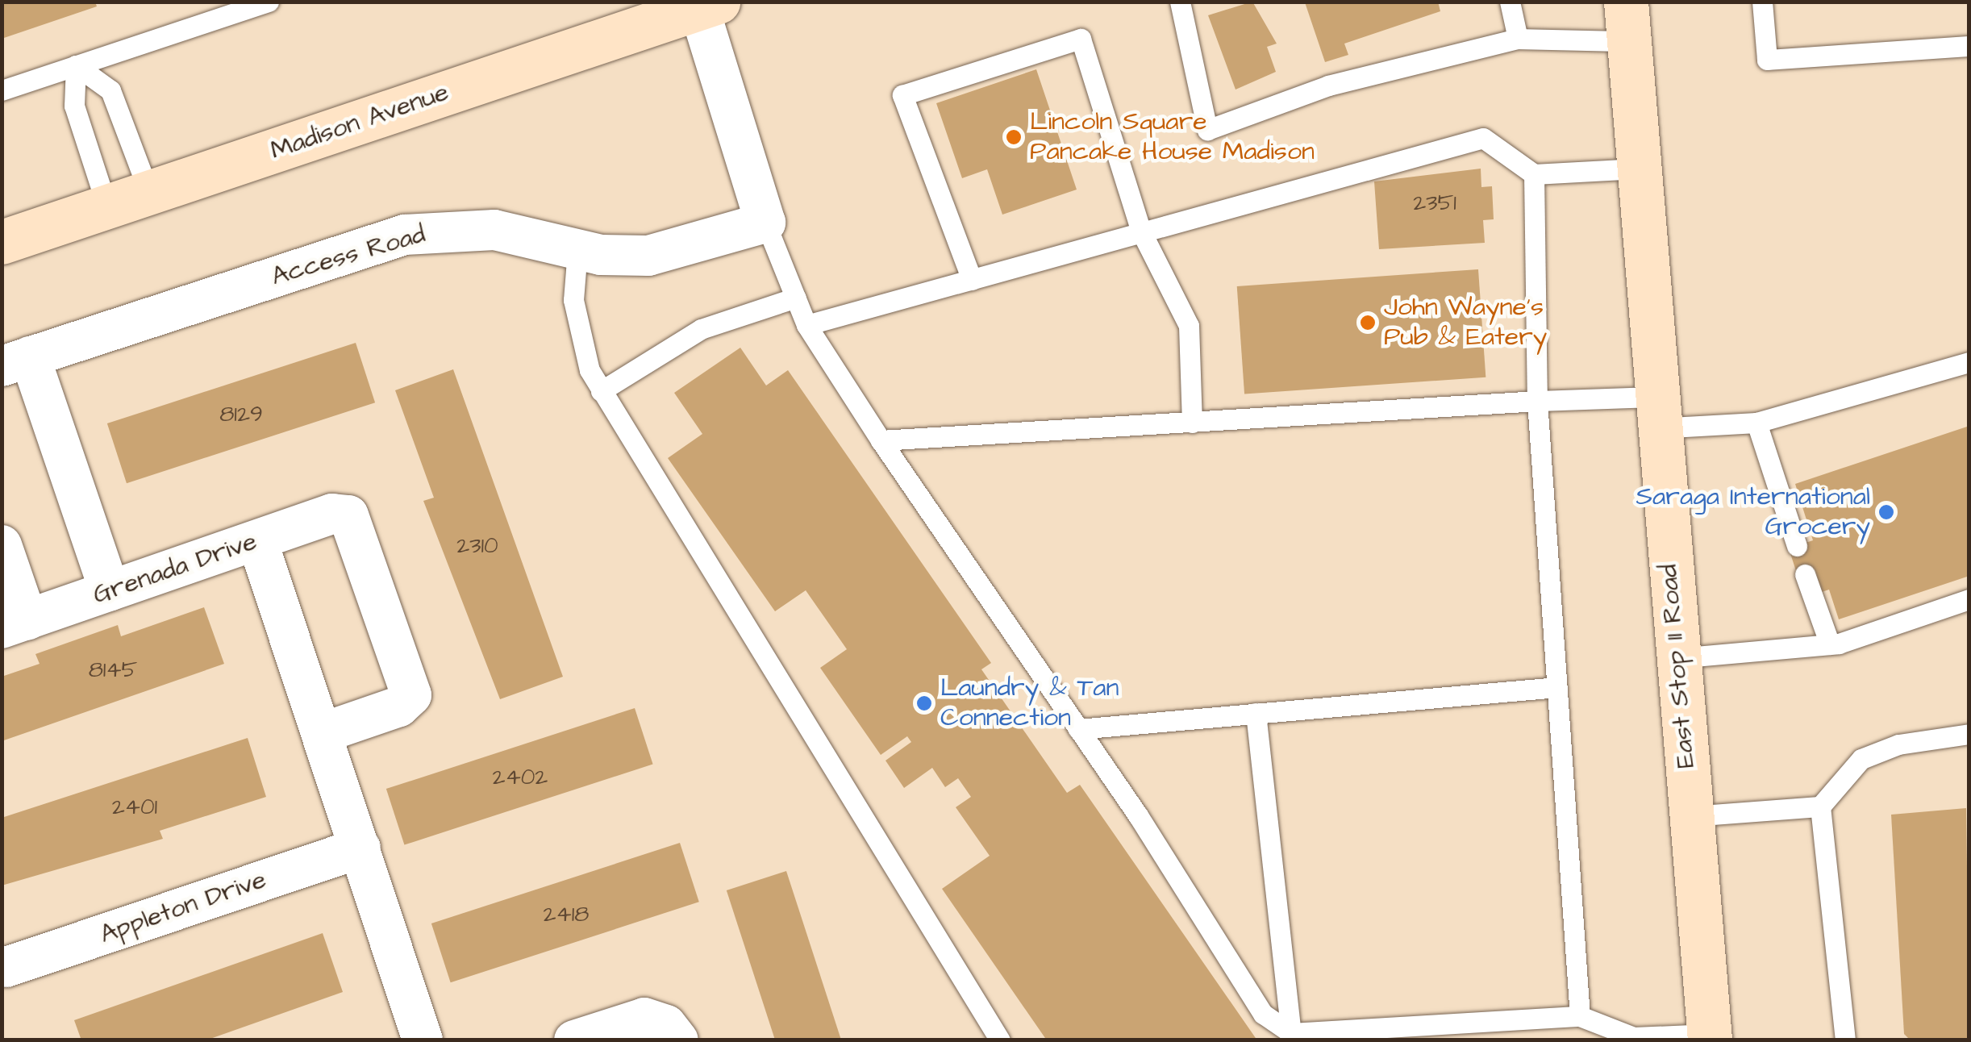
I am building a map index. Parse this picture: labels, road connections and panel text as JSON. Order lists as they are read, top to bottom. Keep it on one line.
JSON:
{"streets":{"main road":["Madison Avenue","East Stop 11 Road"],"street":["Access Road","Grenada Drive","Appleton Drive"]},"places":["Lincoln Square Pancake House Madison","John Wayne's Pub & Eatery","Saraga International Grocery","Laundry & Tan Connection"],"house_numbers":["2351","8129","2310","8145","2402","2401","2418"]}
